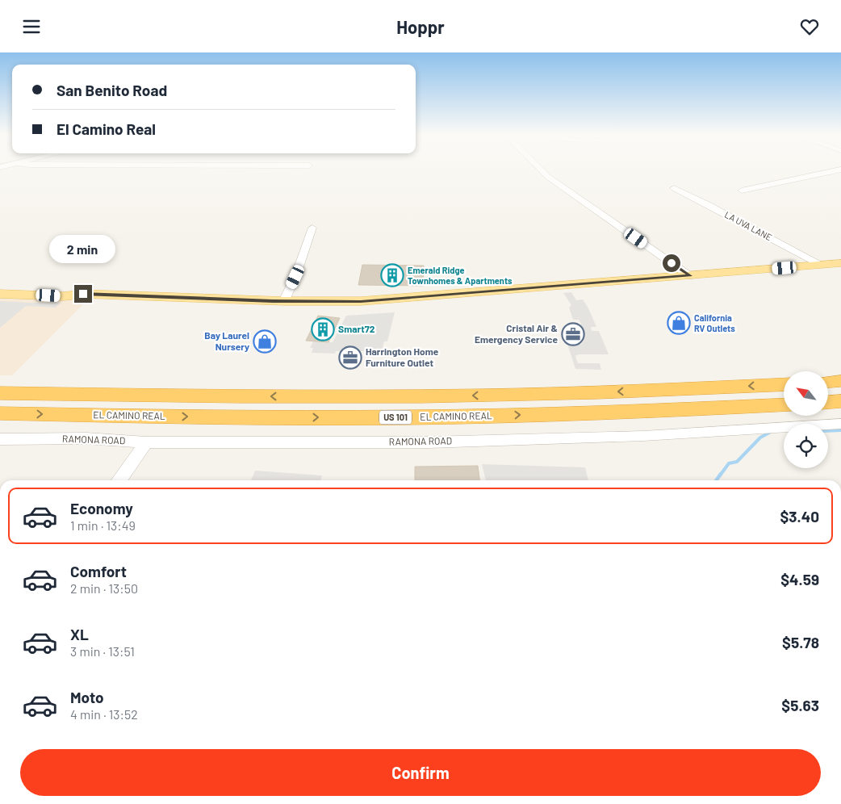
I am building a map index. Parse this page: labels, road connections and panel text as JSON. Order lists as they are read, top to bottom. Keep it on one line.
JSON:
{"streets":{"highway":["EL CAMINO REAL","US 101"],"street":["LA UVA LANE","RAMONA ROAD"]},"places":{"building":["Emerald Ridge Townhomes & Apartments","Smart72"],"shop":["California RV Outlets","Bay Laurel Nursery"],"office":["Cristal Air & Emergency Service","Harrington Home Furniture Outlet"]},"north":"top left","page":{"header":"Hoppr","banner":["San Benito Road","El Camino Real"],"bubble":"2 min","list":[{"name":"Economy","note":"1 min · 13:49","value":"$3.40"},{"name":"Comfort","note":"2 min · 13:50","value":"$4.59"},{"name":"XL","note":"3 min · 13:51","value":"$5.78"},{"name":"Moto","note":"4 min · 13:52","value":"$5.63"}],"buttons":"Confirm"}}
